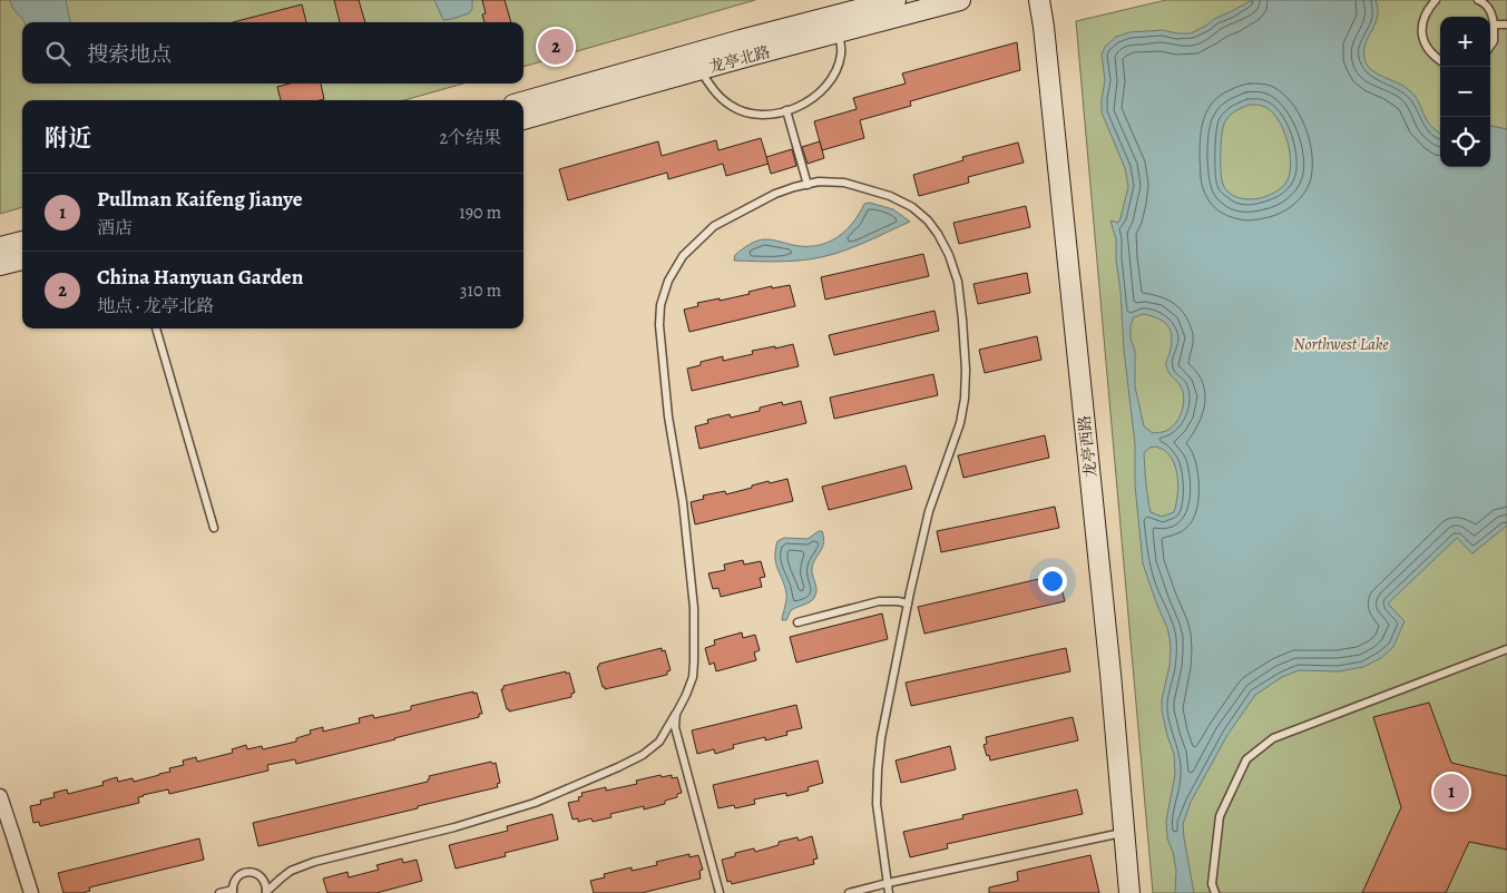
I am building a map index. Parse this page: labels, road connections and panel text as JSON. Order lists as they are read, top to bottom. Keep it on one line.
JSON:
{"streets":{"main road":["龙亭北路","龙亭西路"]},"water":["Northwest Lake"],"page":{"map_buttons":["+","−"],"search":"搜索地点","pins":["2","1"],"heading":["附近","2个结果"],"list":[{"mark":"1","name":"Pullman Kaifeng Jianye","note":"酒店","value":"190 m"},{"mark":"2","name":"China Hanyuan Garden","note":"地点 · 龙亭北路","value":"310 m"}]}}
